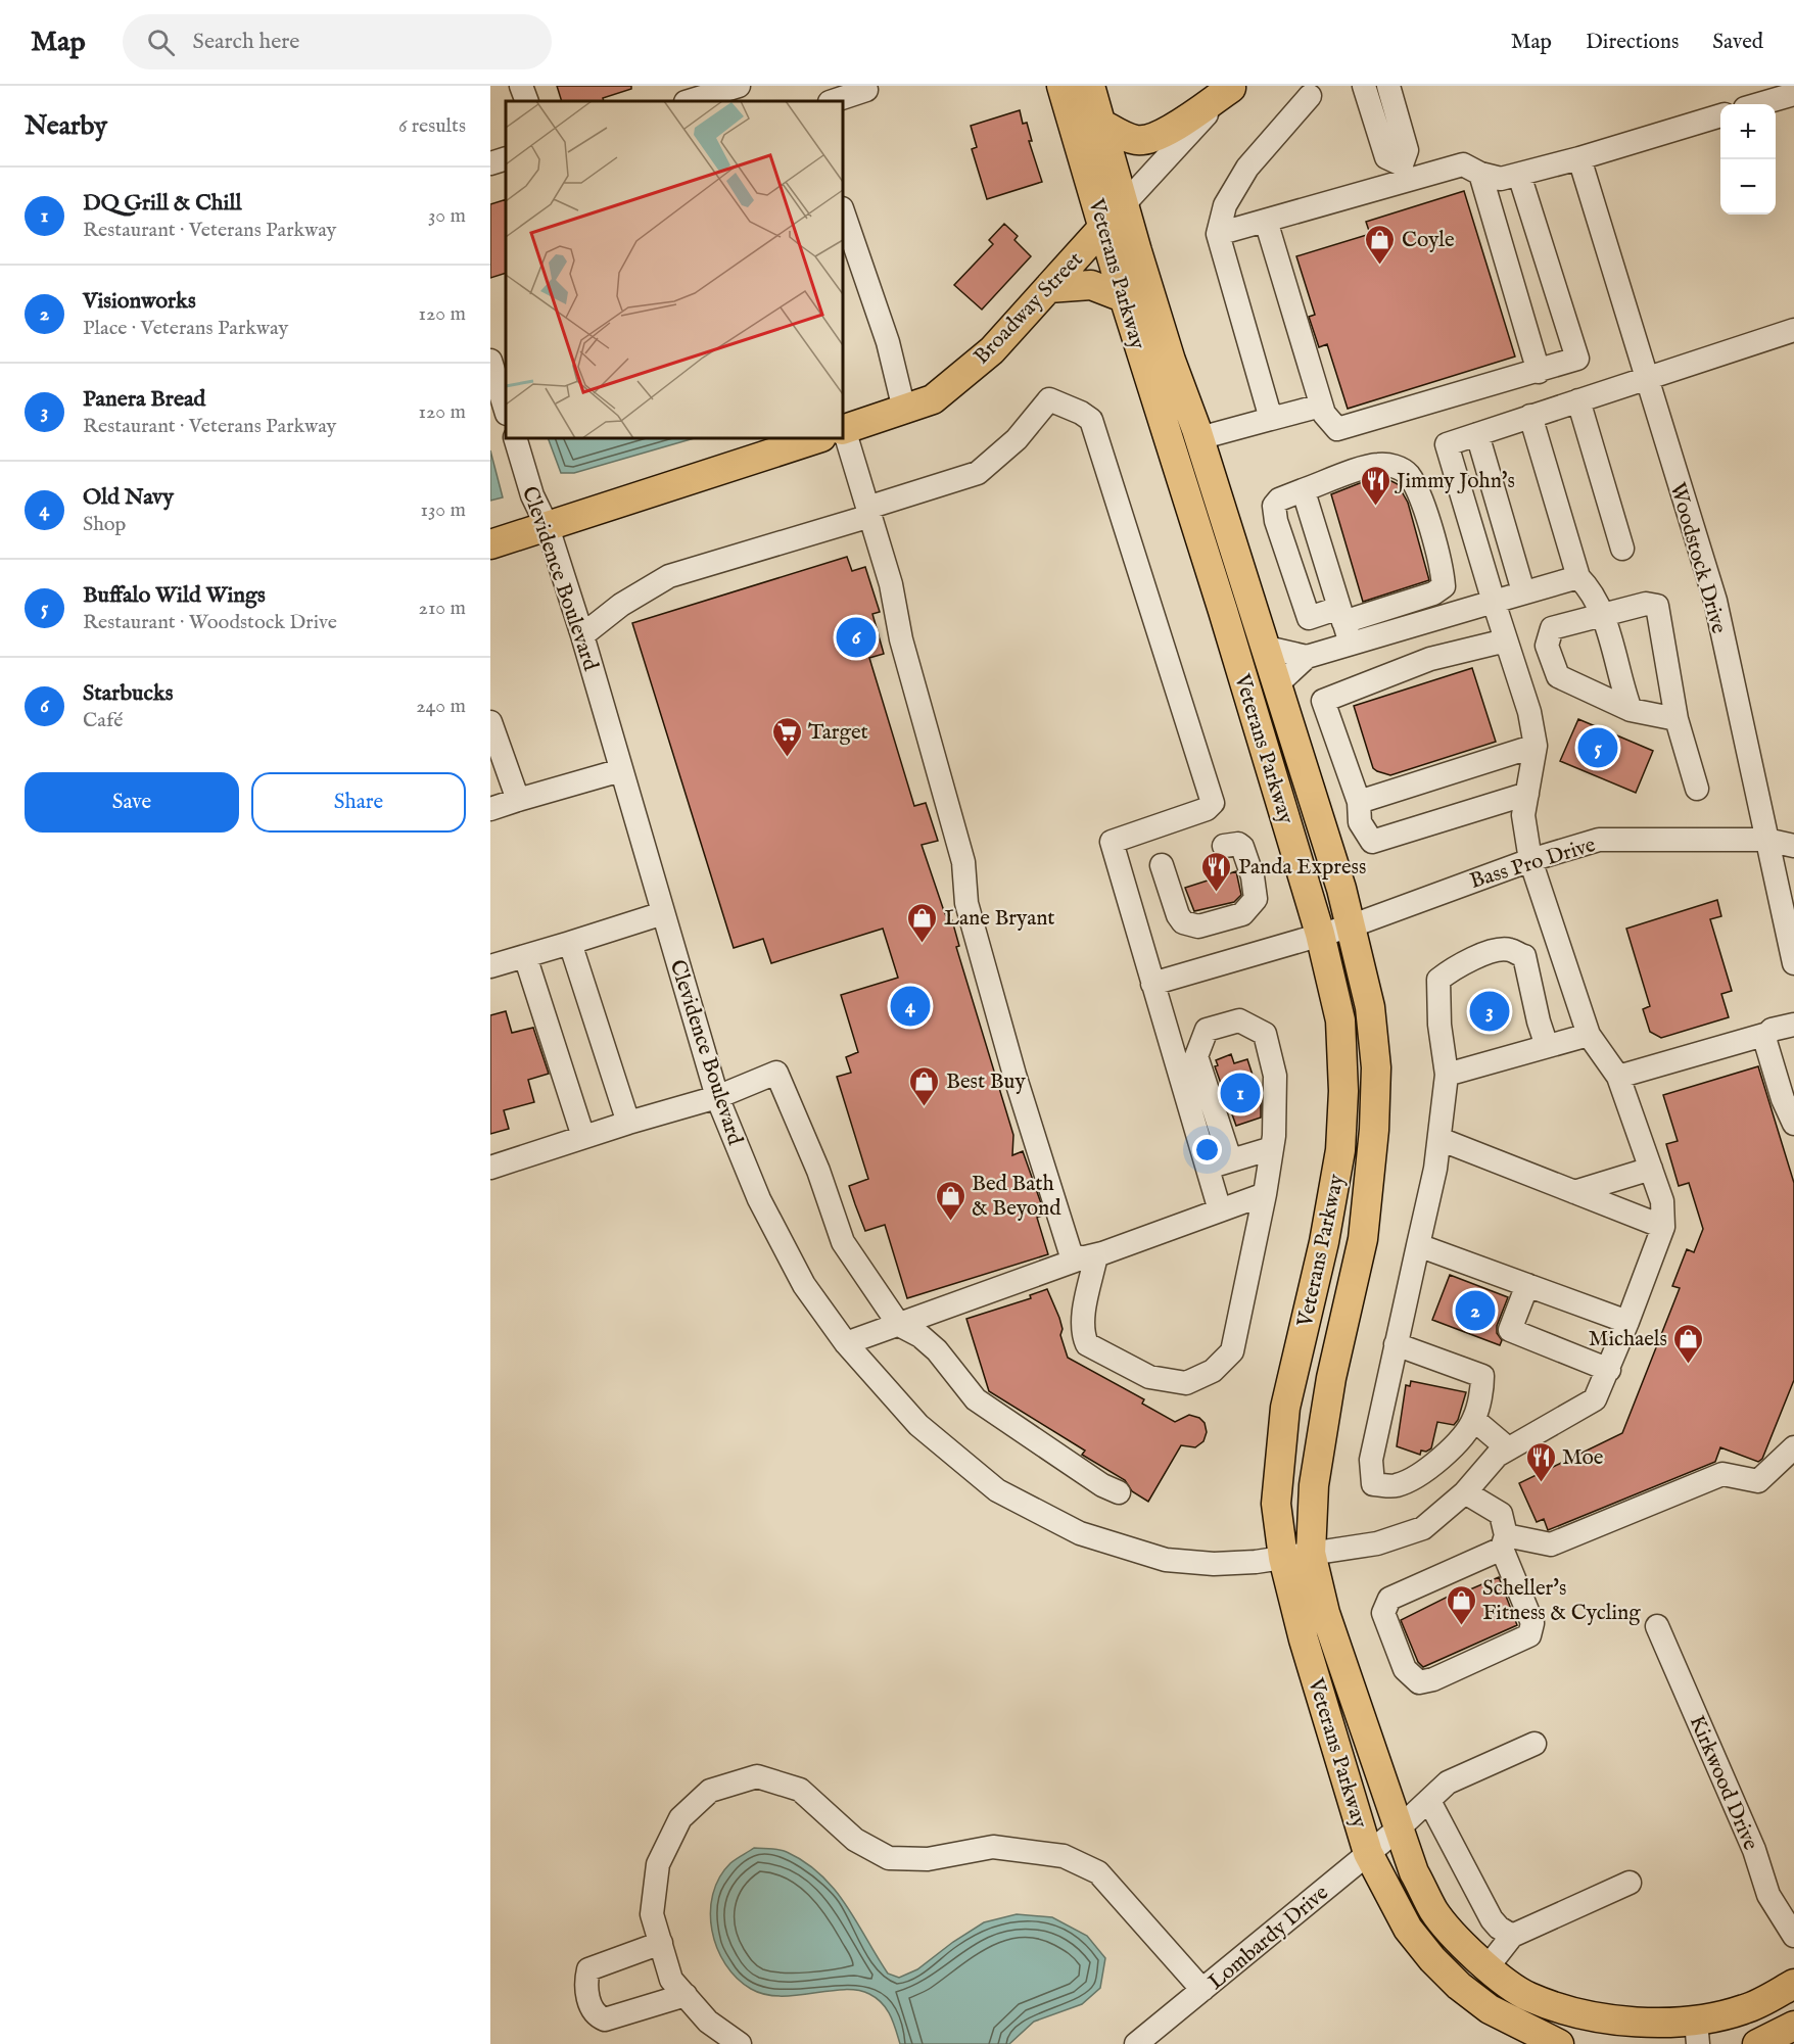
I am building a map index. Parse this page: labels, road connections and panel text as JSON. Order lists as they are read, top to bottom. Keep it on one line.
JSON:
{"streets":{"main road":["Veterans Parkway","Broadway Street"],"street":["Woodstock Drive","Clevidence Boulevard","Bass Pro Drive","Kirkwood Drive","Lombardy Drive"]},"crossings":[["Veterans Parkway","Broadway Street"],["Veterans Parkway","Clevidence Boulevard"],["Veterans Parkway","Bass Pro Drive"],["Veterans Parkway","Lombardy Drive"],["Broadway Street","Clevidence Boulevard"],["Woodstock Drive","Bass Pro Drive"]],"places":{"shop":["Coyle","Lane Bryant","Best Buy","Bed Bath & Beyond","Michaels","Scheller's Fitness & Cycling"],"restaurant":["Jimmy John's","Panda Express","Moe"],"supermarket":["Target"]},"page":{"header":"Map","search":"Search here","nav":["Map","Directions","Saved"],"heading":["Nearby","6 results"],"map_buttons":["+","−"],"list":[{"mark":"1","name":"DQ Grill & Chill","note":"Restaurant · Veterans Parkway","value":"30 m"},{"mark":"2","name":"Visionworks","note":"Place · Veterans Parkway","value":"120 m"},{"mark":"3","name":"Panera Bread","note":"Restaurant · Veterans Parkway","value":"120 m"},{"mark":"4","name":"Old Navy","note":"Shop","value":"130 m"},{"mark":"5","name":"Buffalo Wild Wings","note":"Restaurant · Woodstock Drive","value":"210 m"},{"mark":"6","name":"Starbucks","note":"Café","value":"240 m"}],"pins":["6","5","4","3","1","2"],"buttons":["Save","Share"]}}
